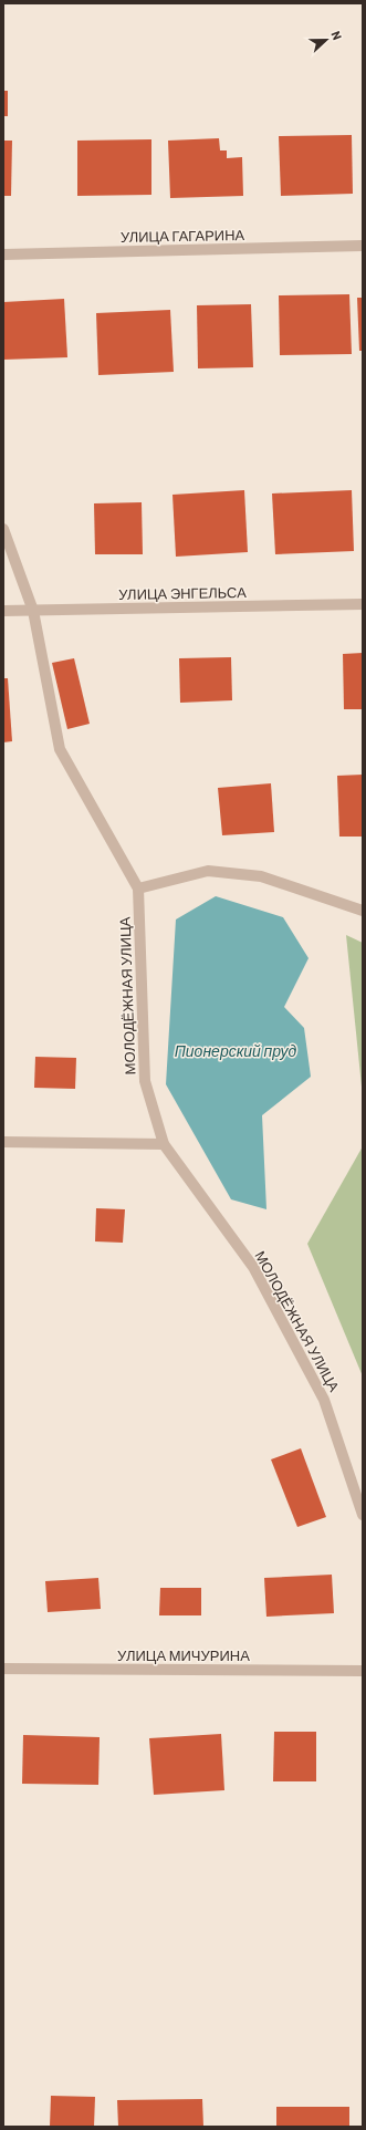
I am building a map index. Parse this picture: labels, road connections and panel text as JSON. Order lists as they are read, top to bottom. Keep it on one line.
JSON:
{"streets":{"street":["УЛИЦА ГАГАРИНА","УЛИЦА ЭНГЕЛЬСА","МОЛОДЁЖНАЯ УЛИЦА","УЛИЦА МИЧУРИНА"]},"crossings":[["УЛИЦА ЭНГЕЛЬСА","МОЛОДЁЖНАЯ УЛИЦА"]],"water":["Пионерский пруд"],"north":"right"}
